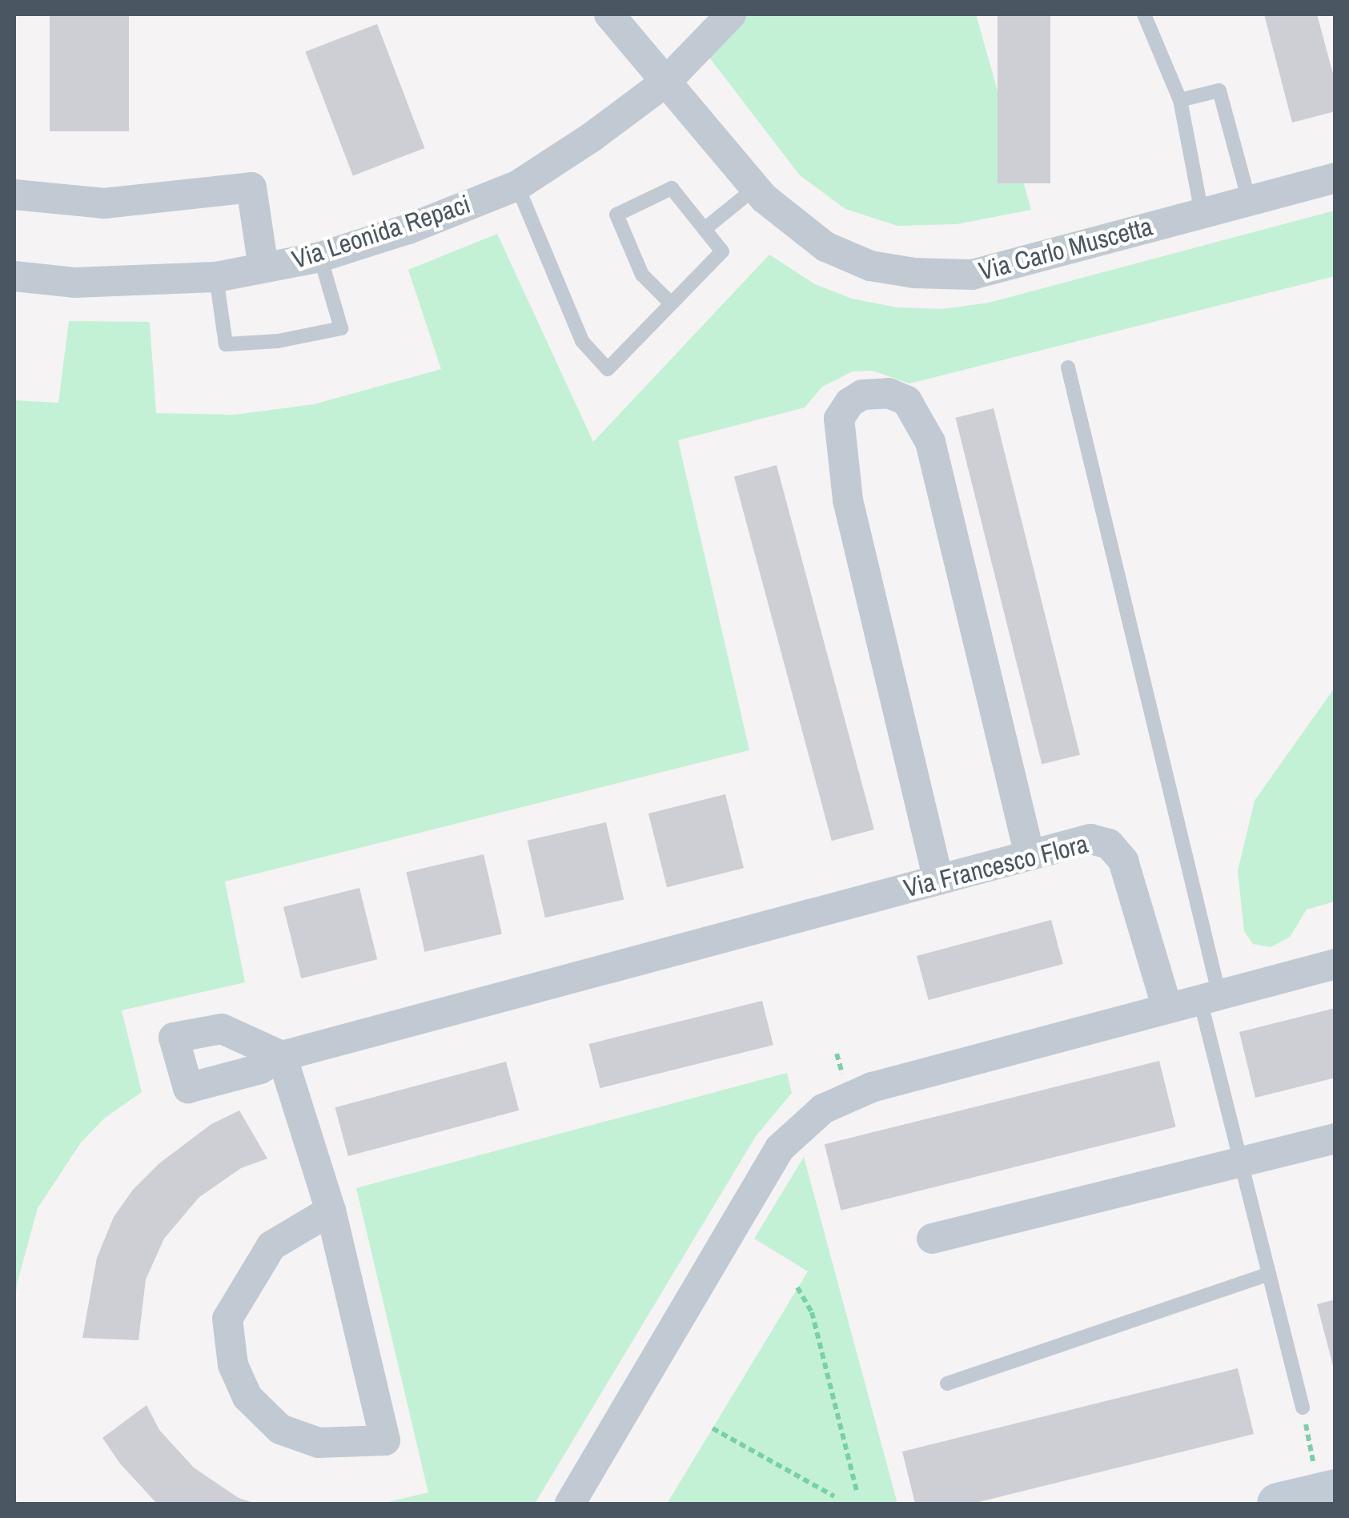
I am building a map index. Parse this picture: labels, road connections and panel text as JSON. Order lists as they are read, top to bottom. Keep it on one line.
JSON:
{"streets":{"street":["Via Leonida Repaci","Via Carlo Muscetta","Via Francesco Flora"]},"crossings":[["Via Leonida Repaci","Via Carlo Muscetta"]]}
